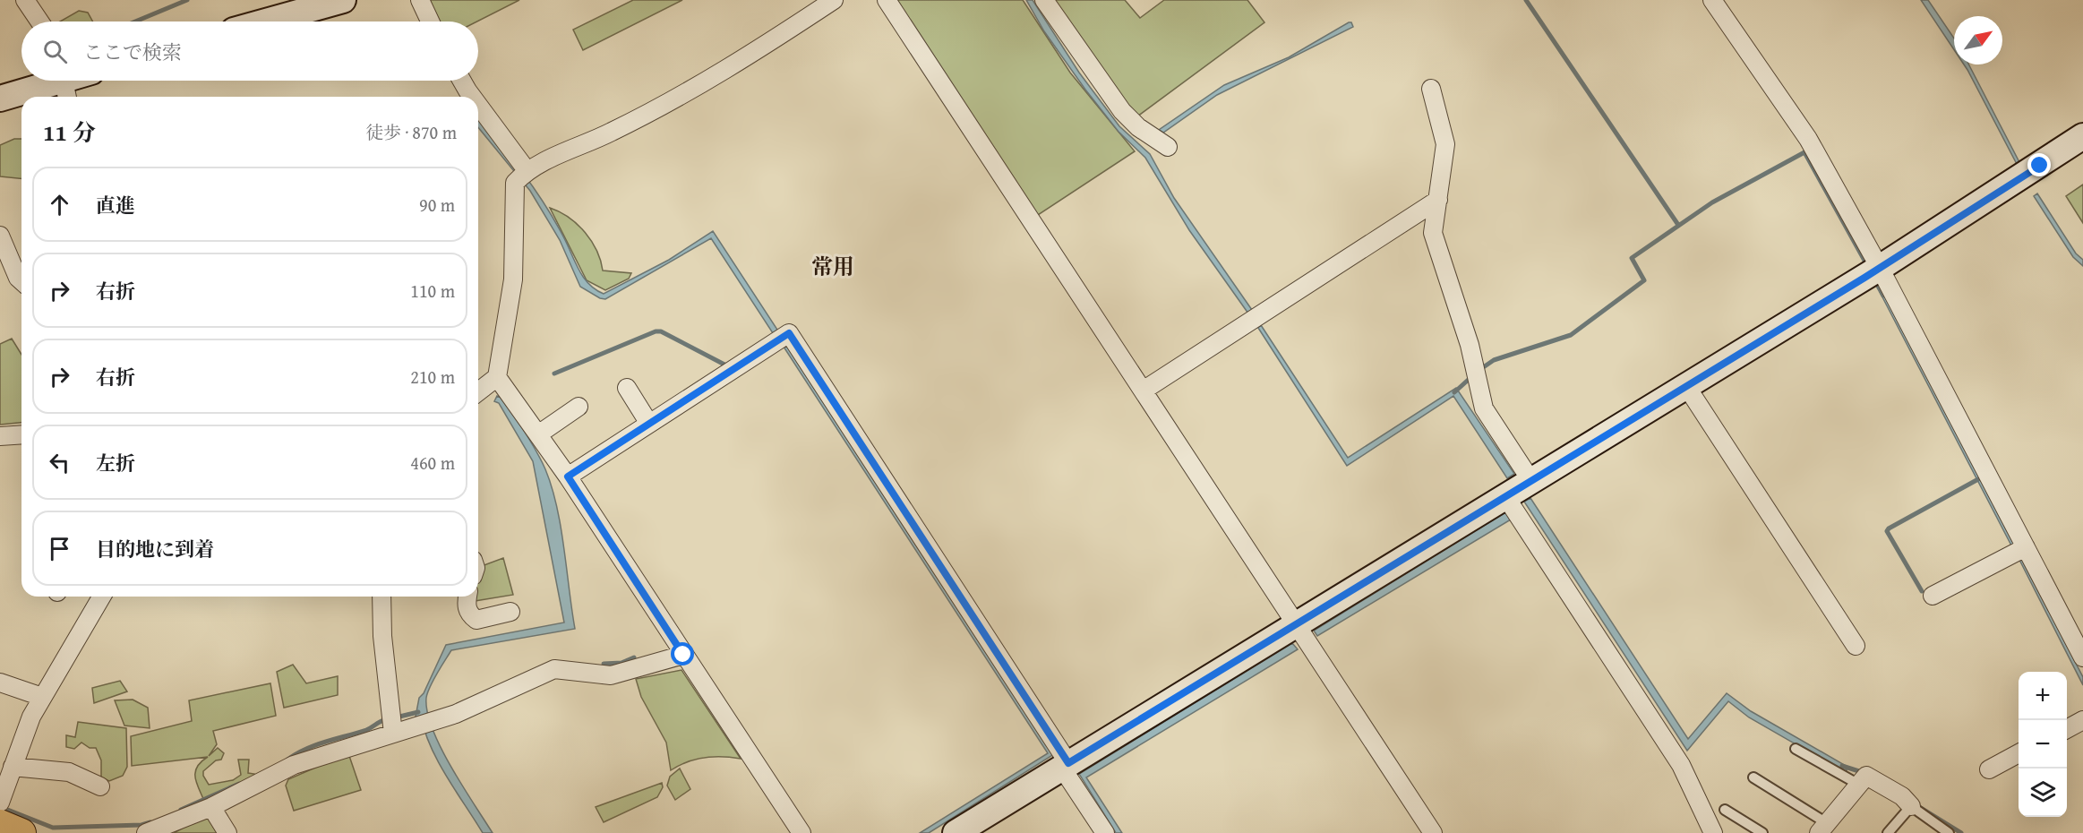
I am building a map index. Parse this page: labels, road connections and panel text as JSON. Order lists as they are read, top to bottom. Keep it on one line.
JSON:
{"districts":["常用"],"north":"top right","page":{"search":"ここで検索","heading":["11 分","徒歩 · 870 m"],"list":[["直進","90 m"],["右折","110 m"],["右折","210 m"],["左折","460 m"],"目的地に到着"],"map_buttons":["+","−"]}}
